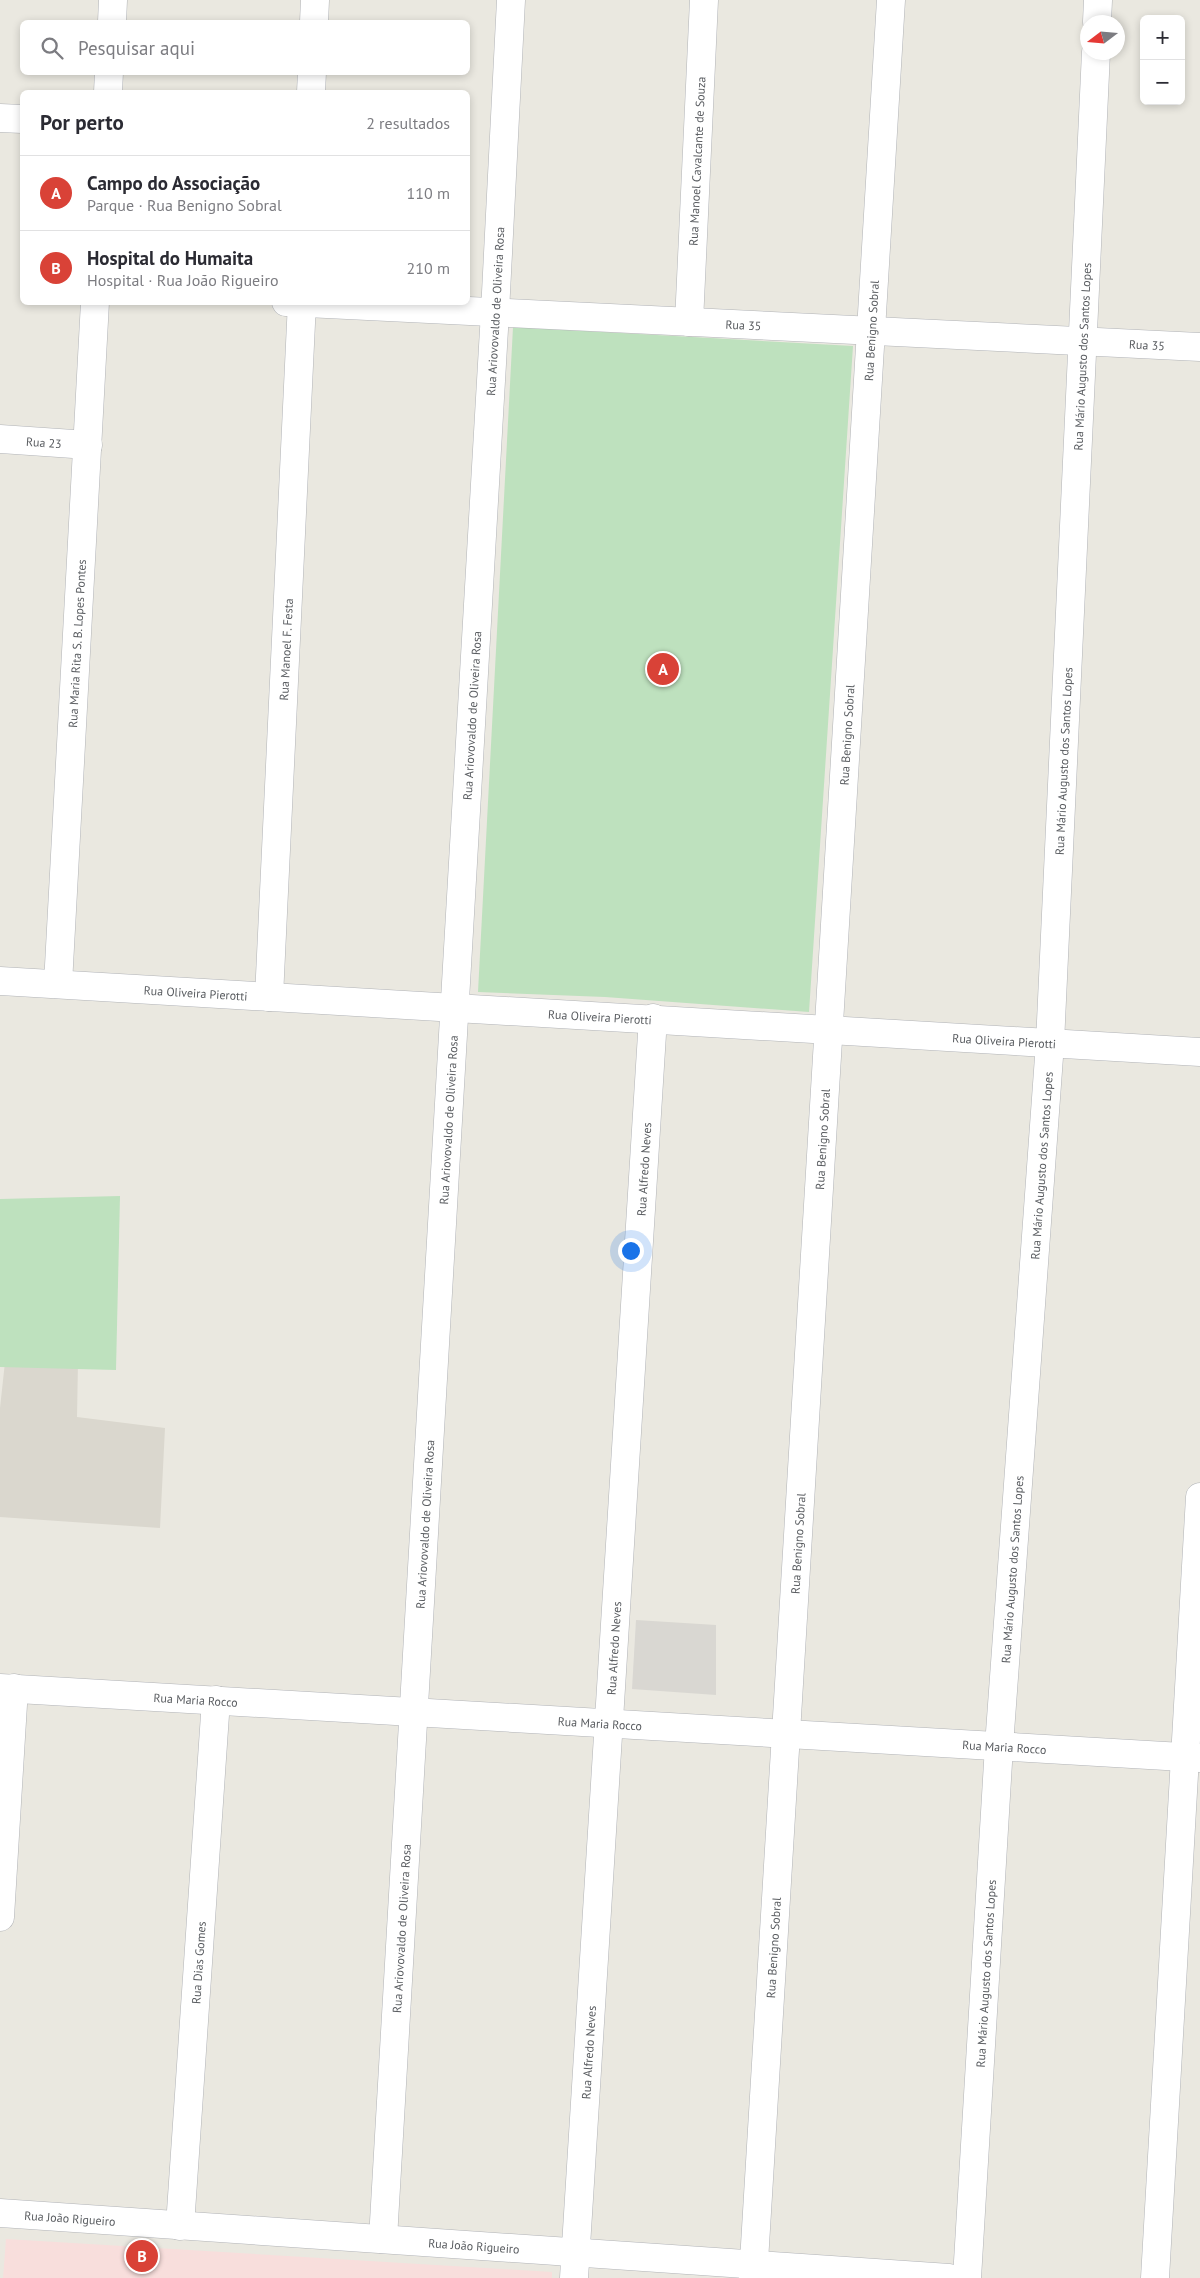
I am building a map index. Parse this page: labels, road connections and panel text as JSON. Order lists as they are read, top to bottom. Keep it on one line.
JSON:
{"streets":{"street":["Rua Manoel Cavalcante de Souza","Rua Ariovovaldo de Oliveira Rosa","Rua 35","Rua Benigno Sobral","Rua Mário Augusto dos Santos Lopes","Rua 23","Rua Maria Rita S. B. Lopes Pontes","Rua Manoel F. Festa","Rua Oliveira Pierotti","Rua Alfredo Neves","Rua Maria Rocco","Rua Dias Gomes","Rua João Rigueiro"]},"crossings":[["Rua Manoel Cavalcante de Souza","Rua 35"],["Rua Ariovovaldo de Oliveira Rosa","Rua 35"],["Rua Ariovovaldo de Oliveira Rosa","Rua Oliveira Pierotti"],["Rua Ariovovaldo de Oliveira Rosa","Rua Maria Rocco"],["Rua Ariovovaldo de Oliveira Rosa","Rua João Rigueiro"],["Rua 35","Rua Benigno Sobral"],["Rua 35","Rua Mário Augusto dos Santos Lopes"],["Rua Benigno Sobral","Rua Oliveira Pierotti"],["Rua Benigno Sobral","Rua Maria Rocco"],["Rua Benigno Sobral","Rua João Rigueiro"],["Rua Mário Augusto dos Santos Lopes","Rua Oliveira Pierotti"],["Rua Mário Augusto dos Santos Lopes","Rua Maria Rocco"],["Rua 23","Rua Maria Rita S. B. Lopes Pontes"],["Rua Maria Rita S. B. Lopes Pontes","Rua Oliveira Pierotti"],["Rua Manoel F. Festa","Rua Oliveira Pierotti"],["Rua Oliveira Pierotti","Rua Alfredo Neves"],["Rua Alfredo Neves","Rua Maria Rocco"],["Rua Alfredo Neves","Rua João Rigueiro"],["Rua Maria Rocco","Rua Dias Gomes"],["Rua Dias Gomes","Rua João Rigueiro"]],"north":"left","page":{"map_buttons":["+","−"],"search":"Pesquisar aqui","heading":["Por perto","2 resultados"],"list":[{"mark":"A","name":"Campo do Associação","note":"Parque · Rua Benigno Sobral","value":"110 m"},{"mark":"B","name":"Hospital do Humaita","note":"Hospital · Rua João Rigueiro","value":"210 m"}],"pins":["A","B"]}}
